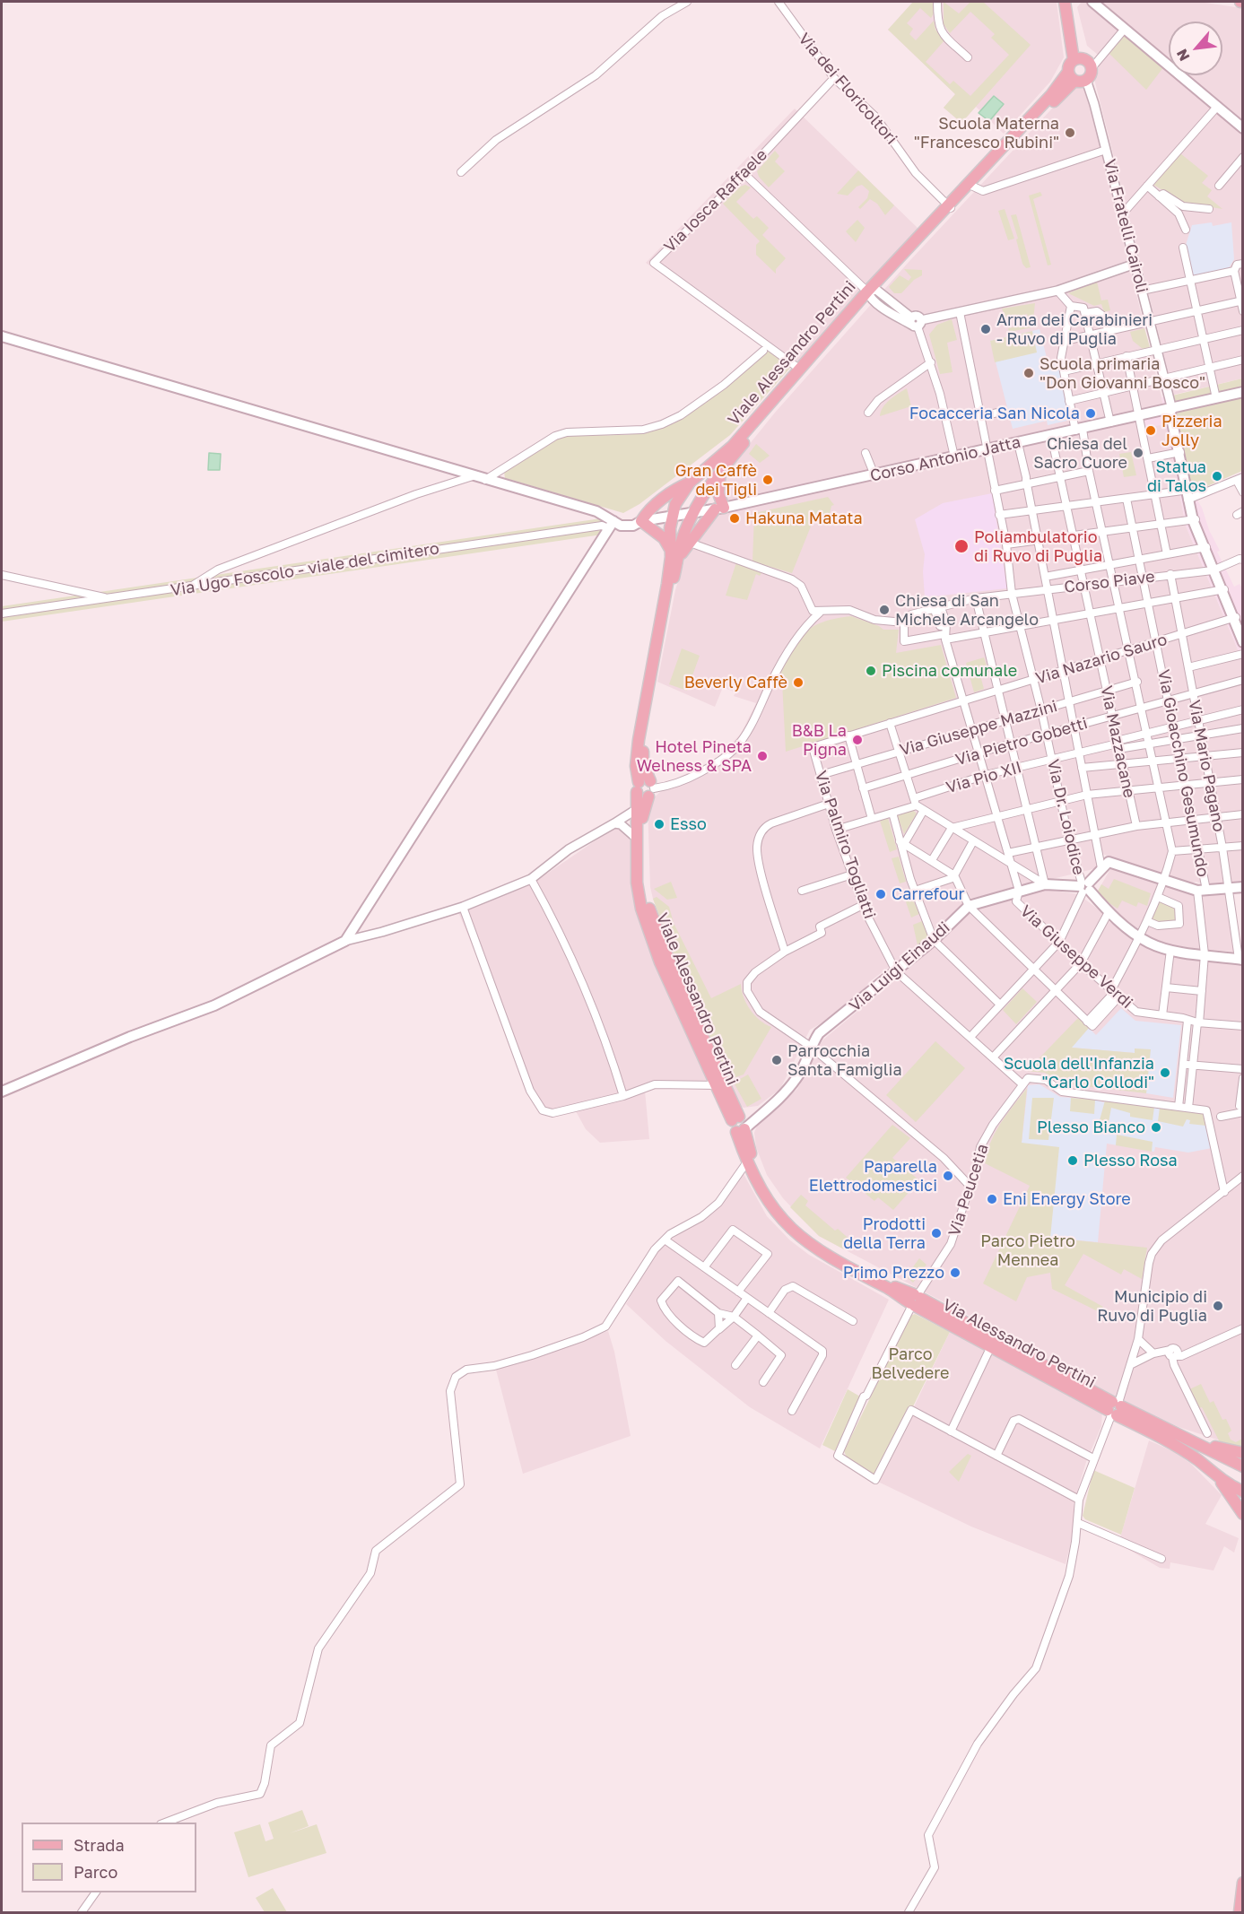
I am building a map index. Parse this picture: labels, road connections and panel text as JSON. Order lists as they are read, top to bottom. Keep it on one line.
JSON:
{"streets":{"main road":["Viale Alessandro Pertini","Corso Antonio Jatta","Via Luigi Einaudi","Via Alessandro Pertini"],"street":["Via dei Floricoltori","Via Iosca Raffaele","Via Fratelli Cairoli","Via Ugo Foscolo - viale del cimitero","Corso Piave","Via Nazario Sauro","Via Giuseppe Mazzini","Via Pietro Gobetti","Via Mazzacane","Via Mario Pagano","Via Gioacchino Gesumundo","Via Pio XII","Via Dr. Loiodice","Via Palmiro Togliatti","Via Giuseppe Verdi","Via Peucetia"]},"crossings":[["Via dei Floricoltori","Via Iosca Raffaele"],["Via dei Floricoltori","Viale Alessandro Pertini"],["Via Iosca Raffaele","Viale Alessandro Pertini"],["Via Fratelli Cairoli","Corso Antonio Jatta"],["Viale Alessandro Pertini","Via Luigi Einaudi"],["Viale Alessandro Pertini","Via Peucetia"],["Viale Alessandro Pertini","Via Alessandro Pertini"],["Corso Antonio Jatta","Via Mazzacane"],["Corso Antonio Jatta","Via Dr. Loiodice"],["Corso Piave","Via Mazzacane"],["Corso Piave","Via Mario Pagano"],["Corso Piave","Via Gioacchino Gesumundo"],["Corso Piave","Via Dr. Loiodice"],["Via Nazario Sauro","Via Mazzacane"],["Via Nazario Sauro","Via Mario Pagano"],["Via Nazario Sauro","Via Gioacchino Gesumundo"],["Via Nazario Sauro","Via Dr. Loiodice"],["Via Nazario Sauro","Via Palmiro Togliatti"],["Via Giuseppe Mazzini","Via Mazzacane"],["Via Giuseppe Mazzini","Via Dr. Loiodice"],["Via Giuseppe Mazzini","Via Palmiro Togliatti"],["Via Pietro Gobetti","Via Mazzacane"],["Via Pietro Gobetti","Via Mario Pagano"],["Via Pietro Gobetti","Via Gioacchino Gesumundo"],["Via Pietro Gobetti","Via Dr. Loiodice"],["Via Mazzacane","Via Pio XII"],["Via Gioacchino Gesumundo","Via Giuseppe Verdi"],["Via Pio XII","Via Dr. Loiodice"],["Via Pio XII","Via Palmiro Togliatti"],["Via Dr. Loiodice","Via Luigi Einaudi"],["Via Palmiro Togliatti","Via Luigi Einaudi"],["Via Giuseppe Verdi","Via Luigi Einaudi"],["Via Peucetia","Via Alessandro Pertini"]],"parks":["Parco Pietro Mennea","Parco Belvedere"],"places":["Scuola Materna \"Francesco Rubini\"","Arma dei Carabinieri - Ruvo di Puglia","Scuola primaria \"Don Giovanni Bosco\"","Focacceria San Nicola","Pizzeria Jolly","Chiesa del Sacro Cuore","Statua di Talos","Gran Caffè dei Tigli","Hakuna Matata","Poliambulatorio di Ruvo di Puglia","Chiesa di San Michele Arcangelo","Piscina comunale","Beverly Caffè","B&B La Pigna","Hotel Pineta Welness & SPA","Esso","Carrefour","Parrocchia Santa Famiglia","Scuola dell'Infanzia \"Carlo Collodi\"","Plesso Bianco","Plesso Rosa","Paparella Elettrodomestici","Eni Energy Store","Prodotti della Terra","Primo Prezzo","Municipio di Ruvo di Puglia"],"legend":["Strada","Parco"],"north":"bottom left"}
